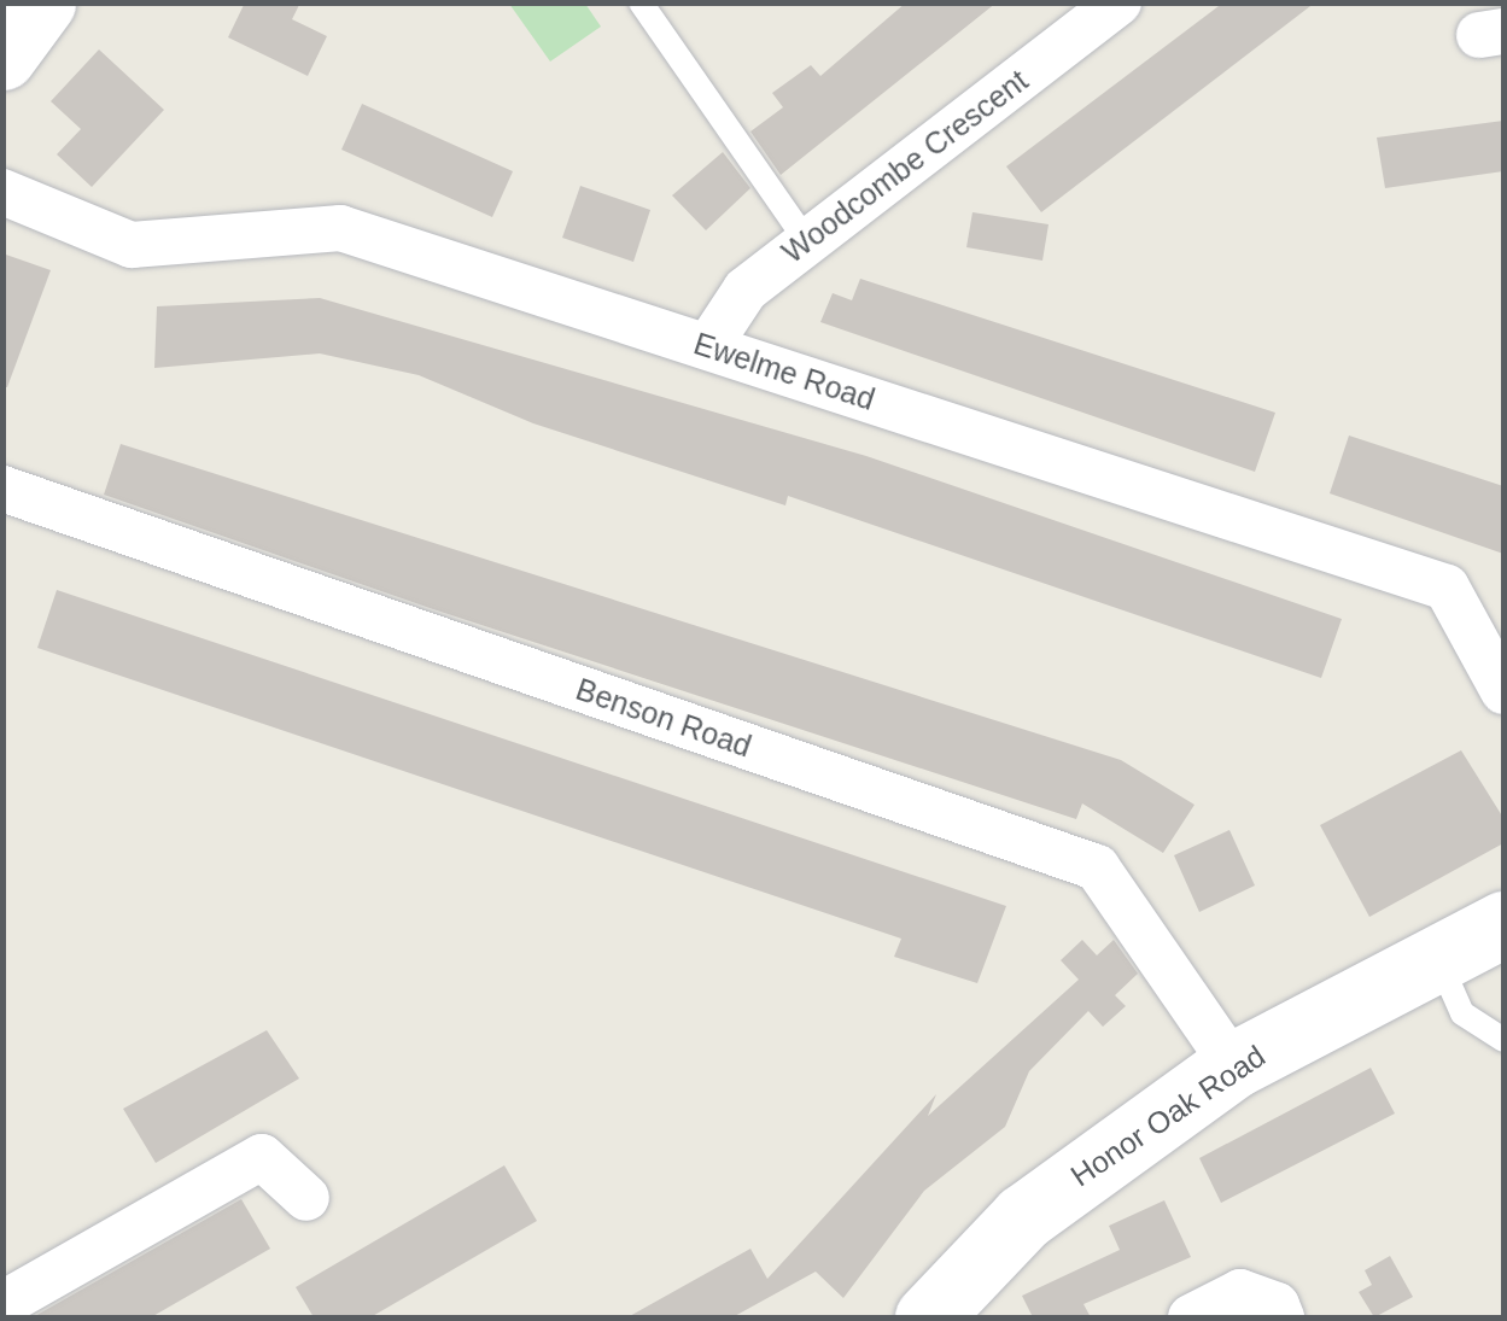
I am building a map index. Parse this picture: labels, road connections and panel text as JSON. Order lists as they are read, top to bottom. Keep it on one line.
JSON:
{"streets":{"street":["Woodcombe Crescent","Ewelme Road","Benson Road","Honor Oak Road"]},"crossings":[["Woodcombe Crescent","Ewelme Road"],["Benson Road","Honor Oak Road"]]}
